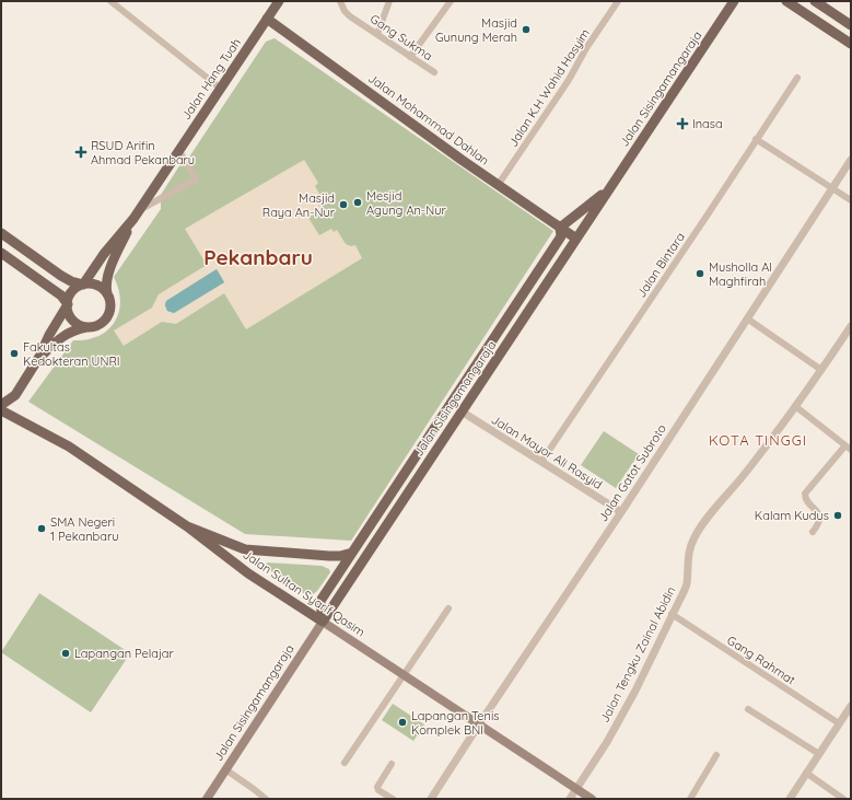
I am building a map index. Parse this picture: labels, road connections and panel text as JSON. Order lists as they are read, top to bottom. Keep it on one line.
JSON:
{"streets":{"main road":["Jalan Hang Tuah","Jalan Sisingamangaraja","Jalan Mohammad Dahlan","Jalan Sultan Syarif Qasim"],"street":["Gang Sukma","Jalan K.H Wahid Hasyim","Jalan Bintara","Jalan Mayor Ali Rasyid","Jalan Gatot Subroto","Jalan Tengku Zainal Abidin","Gang Rahmat"]},"crossings":[["Jalan Hang Tuah","Jalan Mohammad Dahlan"],["Jalan K.H Wahid Hasyim","Jalan Mohammad Dahlan"],["Jalan Sisingamangaraja","Jalan Mohammad Dahlan"],["Jalan Sisingamangaraja","Jalan Mayor Ali Rasyid"],["Jalan Sisingamangaraja","Jalan Sultan Syarif Qasim"],["Jalan Bintara","Jalan Mayor Ali Rasyid"],["Jalan Mayor Ali Rasyid","Jalan Gatot Subroto"],["Jalan Gatot Subroto","Jalan Sultan Syarif Qasim"],["Jalan Sultan Syarif Qasim","Jalan Tengku Zainal Abidin"],["Jalan Tengku Zainal Abidin","Gang Rahmat"]],"districts":["Pekanbaru","KOTA TINGGI"],"places":{"other":["Masjid Gunung Merah","Mesjid Agung An-Nur","Masjid Raya An-Nur","Musholla Al Maghfirah","Fakultas Kedokteran UNRI","Kalam Kudus","SMA Negeri 1 Pekanbaru","Lapangan Pelajar","Lapangan Tenis Komplek BNI"],"health":["Inasa","RSUD Arifin Ahmad Pekanbaru"]}}
